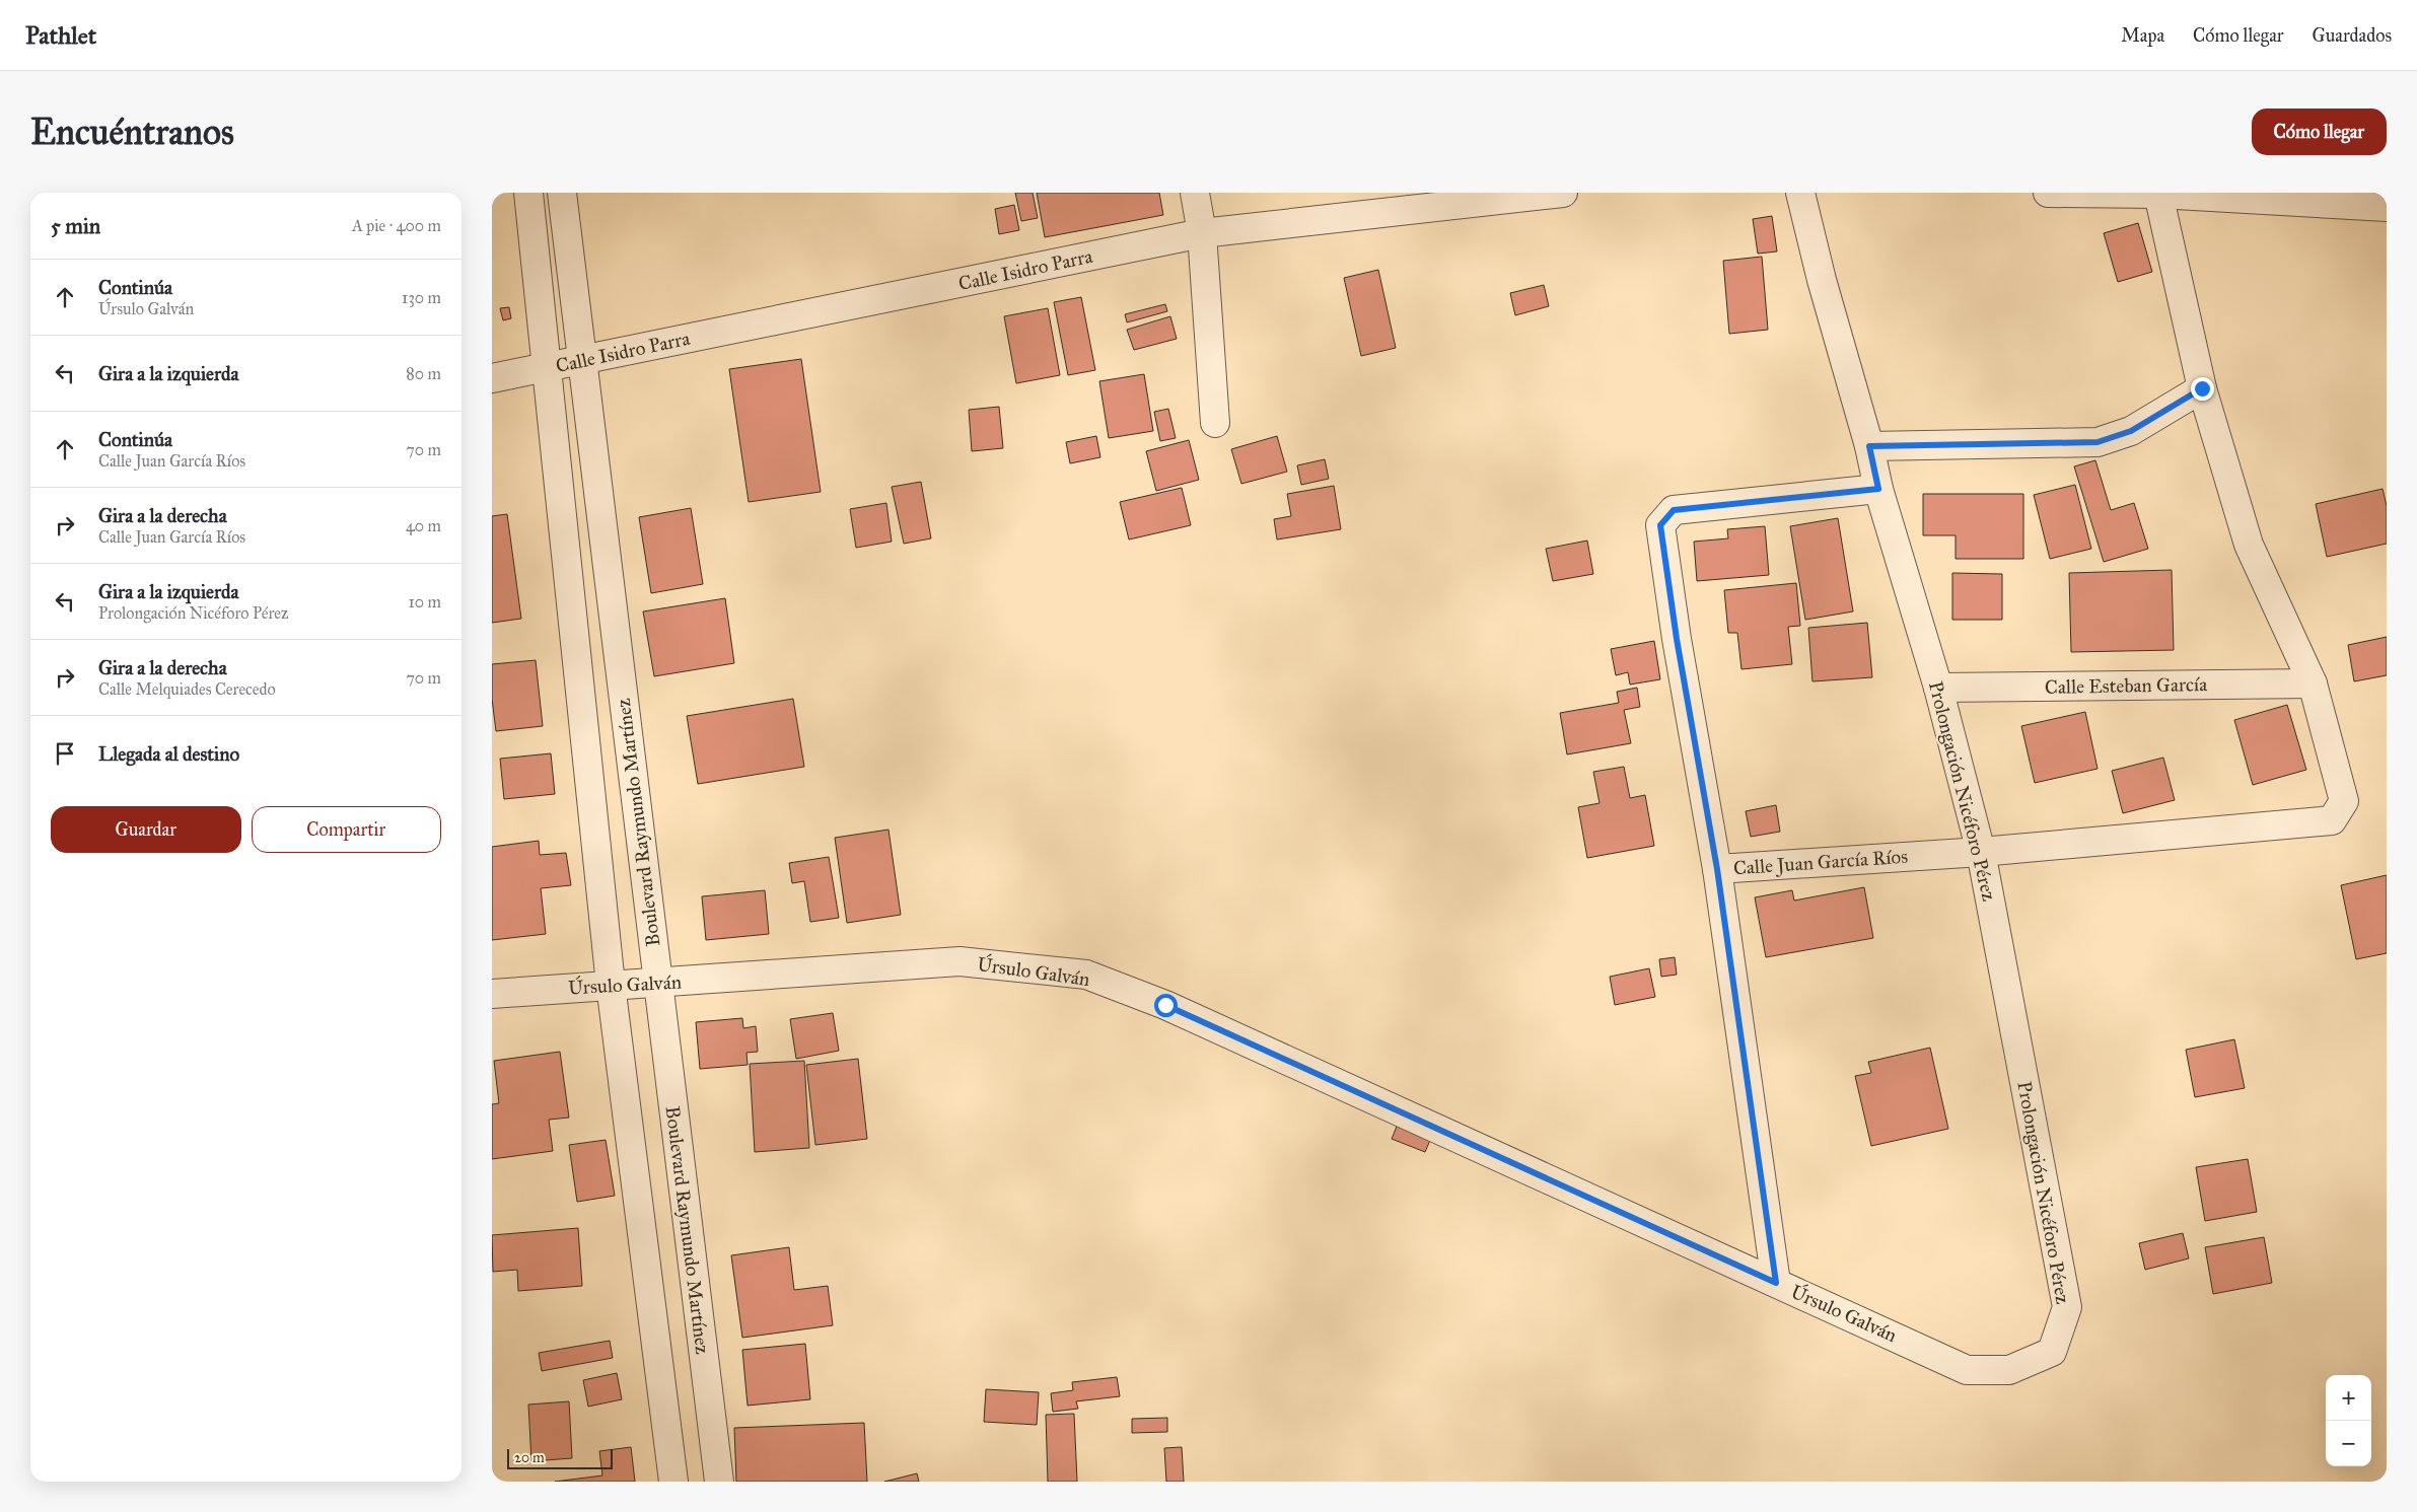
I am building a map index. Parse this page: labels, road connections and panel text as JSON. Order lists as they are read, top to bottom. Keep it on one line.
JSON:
{"streets":{"street":["Calle Isidro Parra","Calle Esteban García","Prolongación Nicéforo Pérez","Boulevard Raymundo Martínez","Calle Juan García Ríos","Úrsulo Galván"]},"crossings":[["Calle Isidro Parra","Boulevard Raymundo Martínez"],["Calle Esteban García","Prolongación Nicéforo Pérez"],["Calle Esteban García","Calle Juan García Ríos"],["Prolongación Nicéforo Pérez","Calle Juan García Ríos"],["Prolongación Nicéforo Pérez","Úrsulo Galván"],["Boulevard Raymundo Martínez","Úrsulo Galván"]],"scale_bar":"20 m","page":{"header":"Pathlet","nav":["Mapa","Cómo llegar","Guardados"],"buttons":["Cómo llegar",["Guardar","Compartir"]],"title":"Encuéntranos","heading":["5 min","A pie · 400 m"],"list":[["Continúa","Úrsulo Galván","130 m"],["Gira a la izquierda","80 m"],["Continúa","Calle Juan García Ríos","70 m"],["Gira a la derecha","Calle Juan García Ríos","40 m"],["Gira a la izquierda","Prolongación Nicéforo Pérez","10 m"],["Gira a la derecha","Calle Melquiades Cerecedo","70 m"],"Llegada al destino"],"map_buttons":["+","−"],"scale":"20 m"}}
